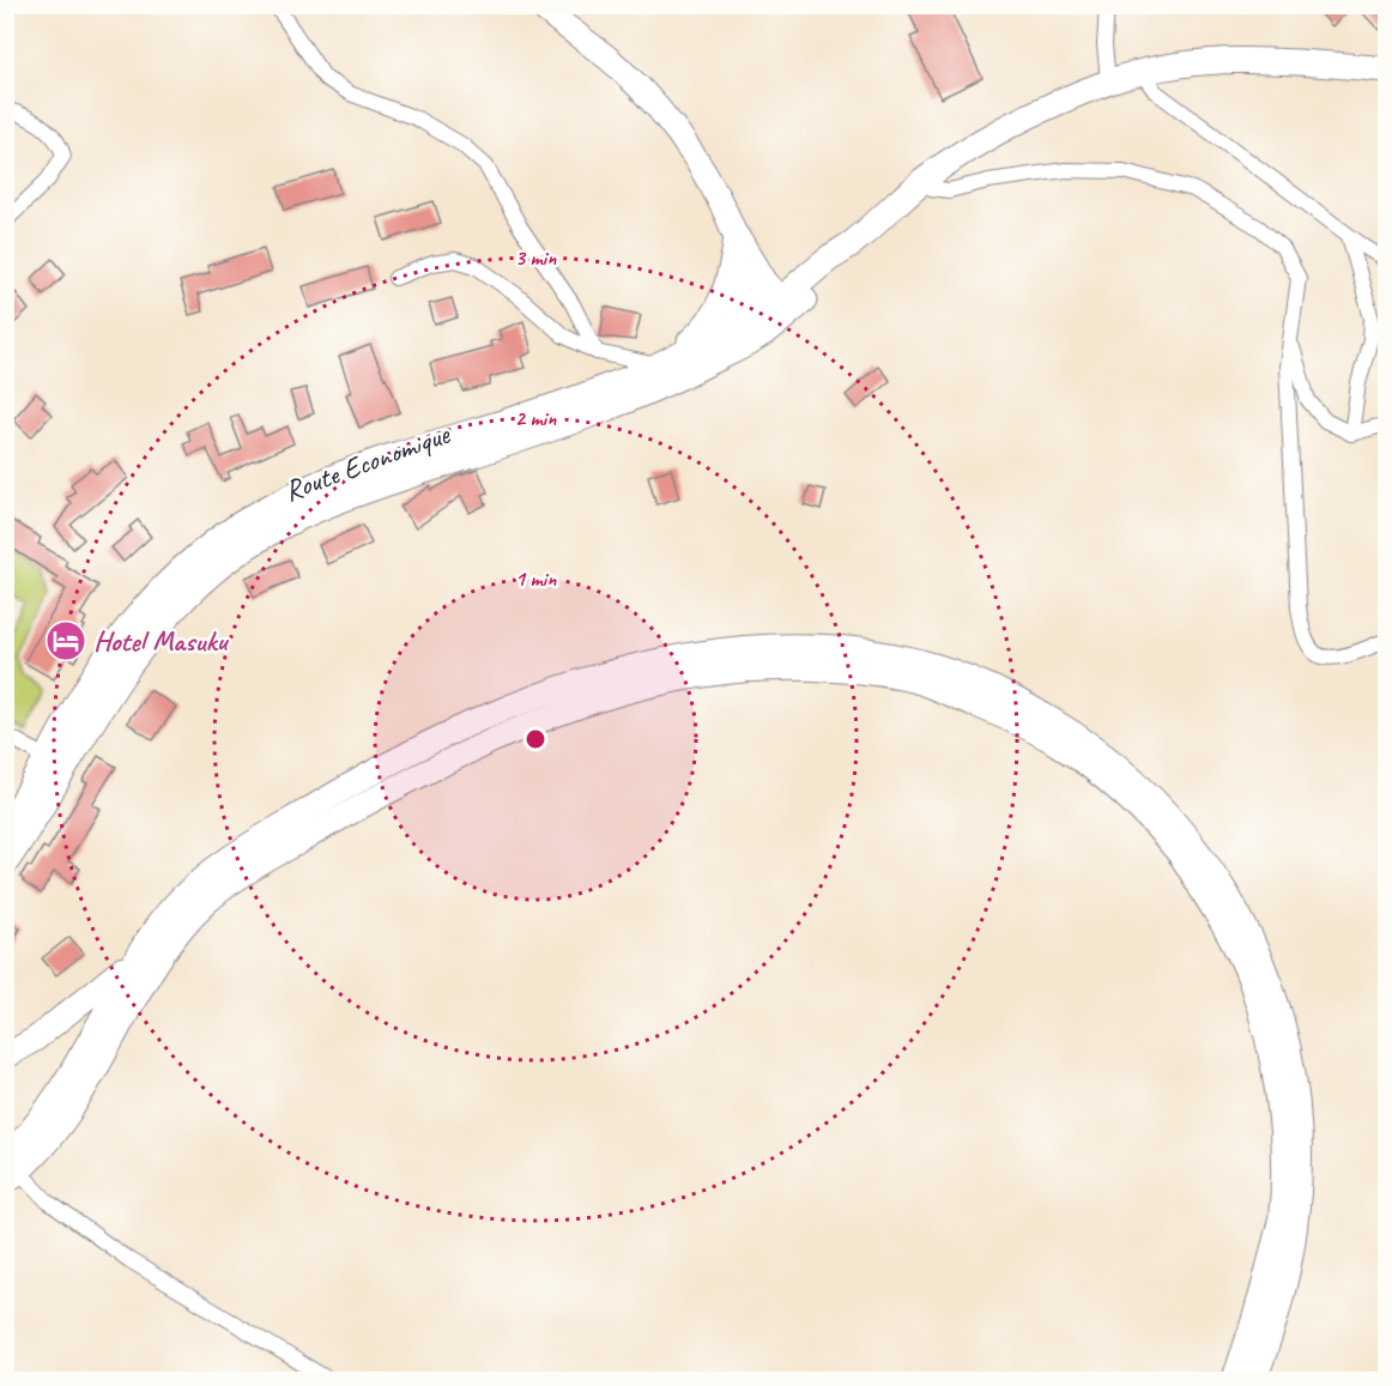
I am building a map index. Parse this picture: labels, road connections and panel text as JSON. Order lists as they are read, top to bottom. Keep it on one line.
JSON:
{"streets":{"highway":["Route Economique"]},"places":{"hotel":["Hotel Masuku"]},"rings":["3 min","2 min","1 min"]}
